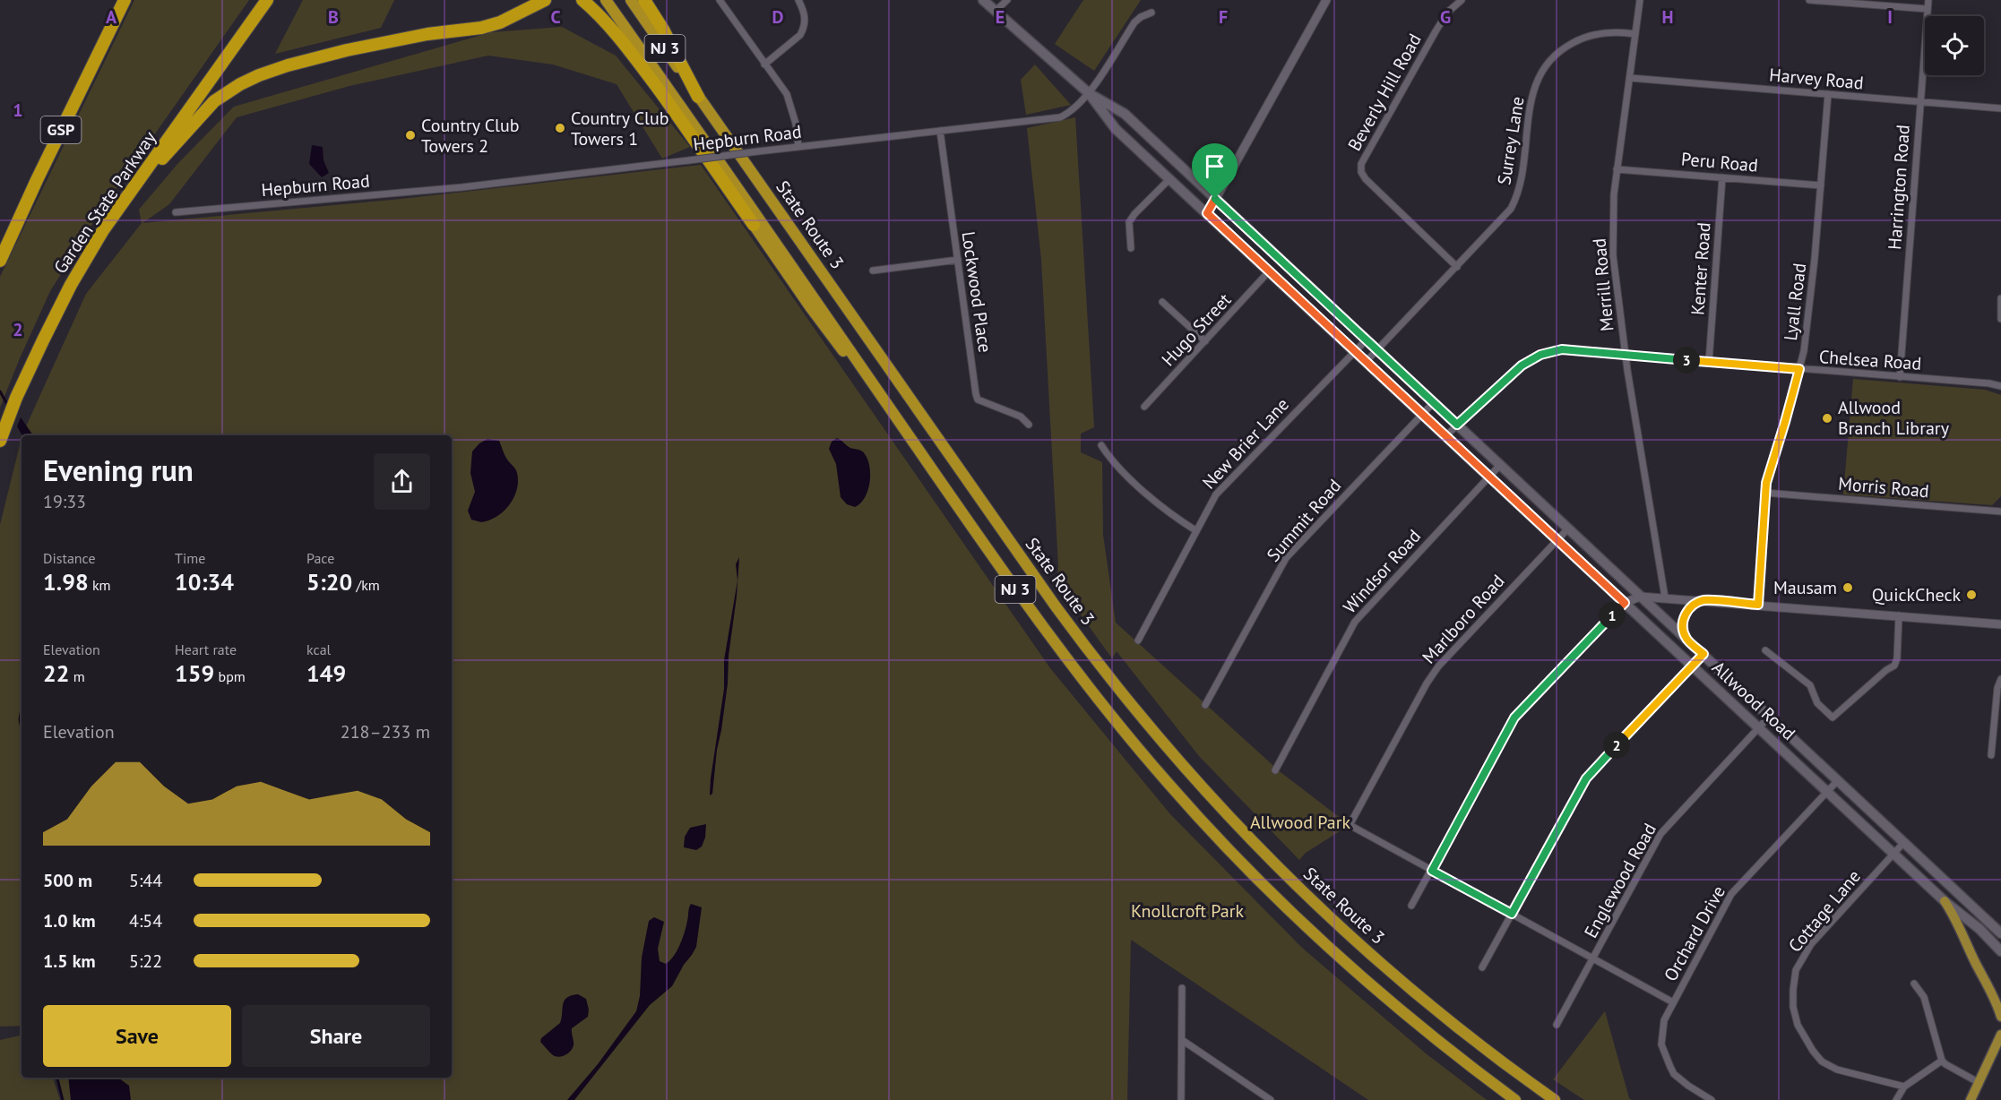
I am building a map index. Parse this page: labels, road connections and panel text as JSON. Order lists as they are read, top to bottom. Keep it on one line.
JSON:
{"streets":{"highway":["NJ 3","GSP","Garden State Parkway","State Route 3"],"main road":["Allwood Road"],"street":["Harvey Road","Beverly Hill Road","Hepburn Road","Surrey Lane","Peru Road","Harrington Road","Kenter Road","Merrill Road","Lockwood Place","Lyall Road","Hugo Street","Chelsea Road","New Brier Lane","Morris Road","Summit Road","Windsor Road","Marlboro Road","Englewood Road","Cottage Lane","Orchard Drive"]},"crossings":[["Harvey Road","Harrington Road"],["Harvey Road","Merrill Road"],["Harvey Road","Lyall Road"],["Beverly Hill Road","Surrey Lane"],["Hepburn Road","Lockwood Place"],["Hepburn Road","Allwood Road"],["Surrey Lane","Merrill Road"],["Surrey Lane","Allwood Road"],["Peru Road","Kenter Road"],["Peru Road","Merrill Road"],["Peru Road","Lyall Road"],["Harrington Road","Chelsea Road"],["Kenter Road","Chelsea Road"],["Merrill Road","Chelsea Road"],["Lyall Road","Chelsea Road"],["Lyall Road","Morris Road"],["Hugo Street","Allwood Road"],["Chelsea Road","Allwood Road"],["New Brier Lane","Allwood Road"],["Summit Road","Allwood Road"],["Windsor Road","Allwood Road"],["Marlboro Road","Allwood Road"],["Allwood Road","Englewood Road"],["Allwood Road","Cottage Lane"],["Allwood Road","Orchard Drive"]],"parks":["Allwood Park","Knollcroft Park"],"places":["Country Club Towers 1","Country Club Towers 2","Allwood Branch Library","Mausam","QuickCheck"],"page":{"pins":["3","1","2"],"heading":["Evening run","19:33"],"stats":[["Distance","1.98 km"],["Time","10:34"],["Pace","5:20 /km"],["Elevation","22 m"],["Heart rate","159 bpm"],["kcal","149"]],"chart":["Elevation","218–233 m"],"list":[{"name":"500 m","note":"5:44"},{"name":"1.0 km","note":"4:54"},{"name":"1.5 km","note":"5:22"}],"buttons":["Save","Share"]},"grid":{"columns":["A","B","C","D","E","F","G","H","I"],"rows":["1","2"]}}
